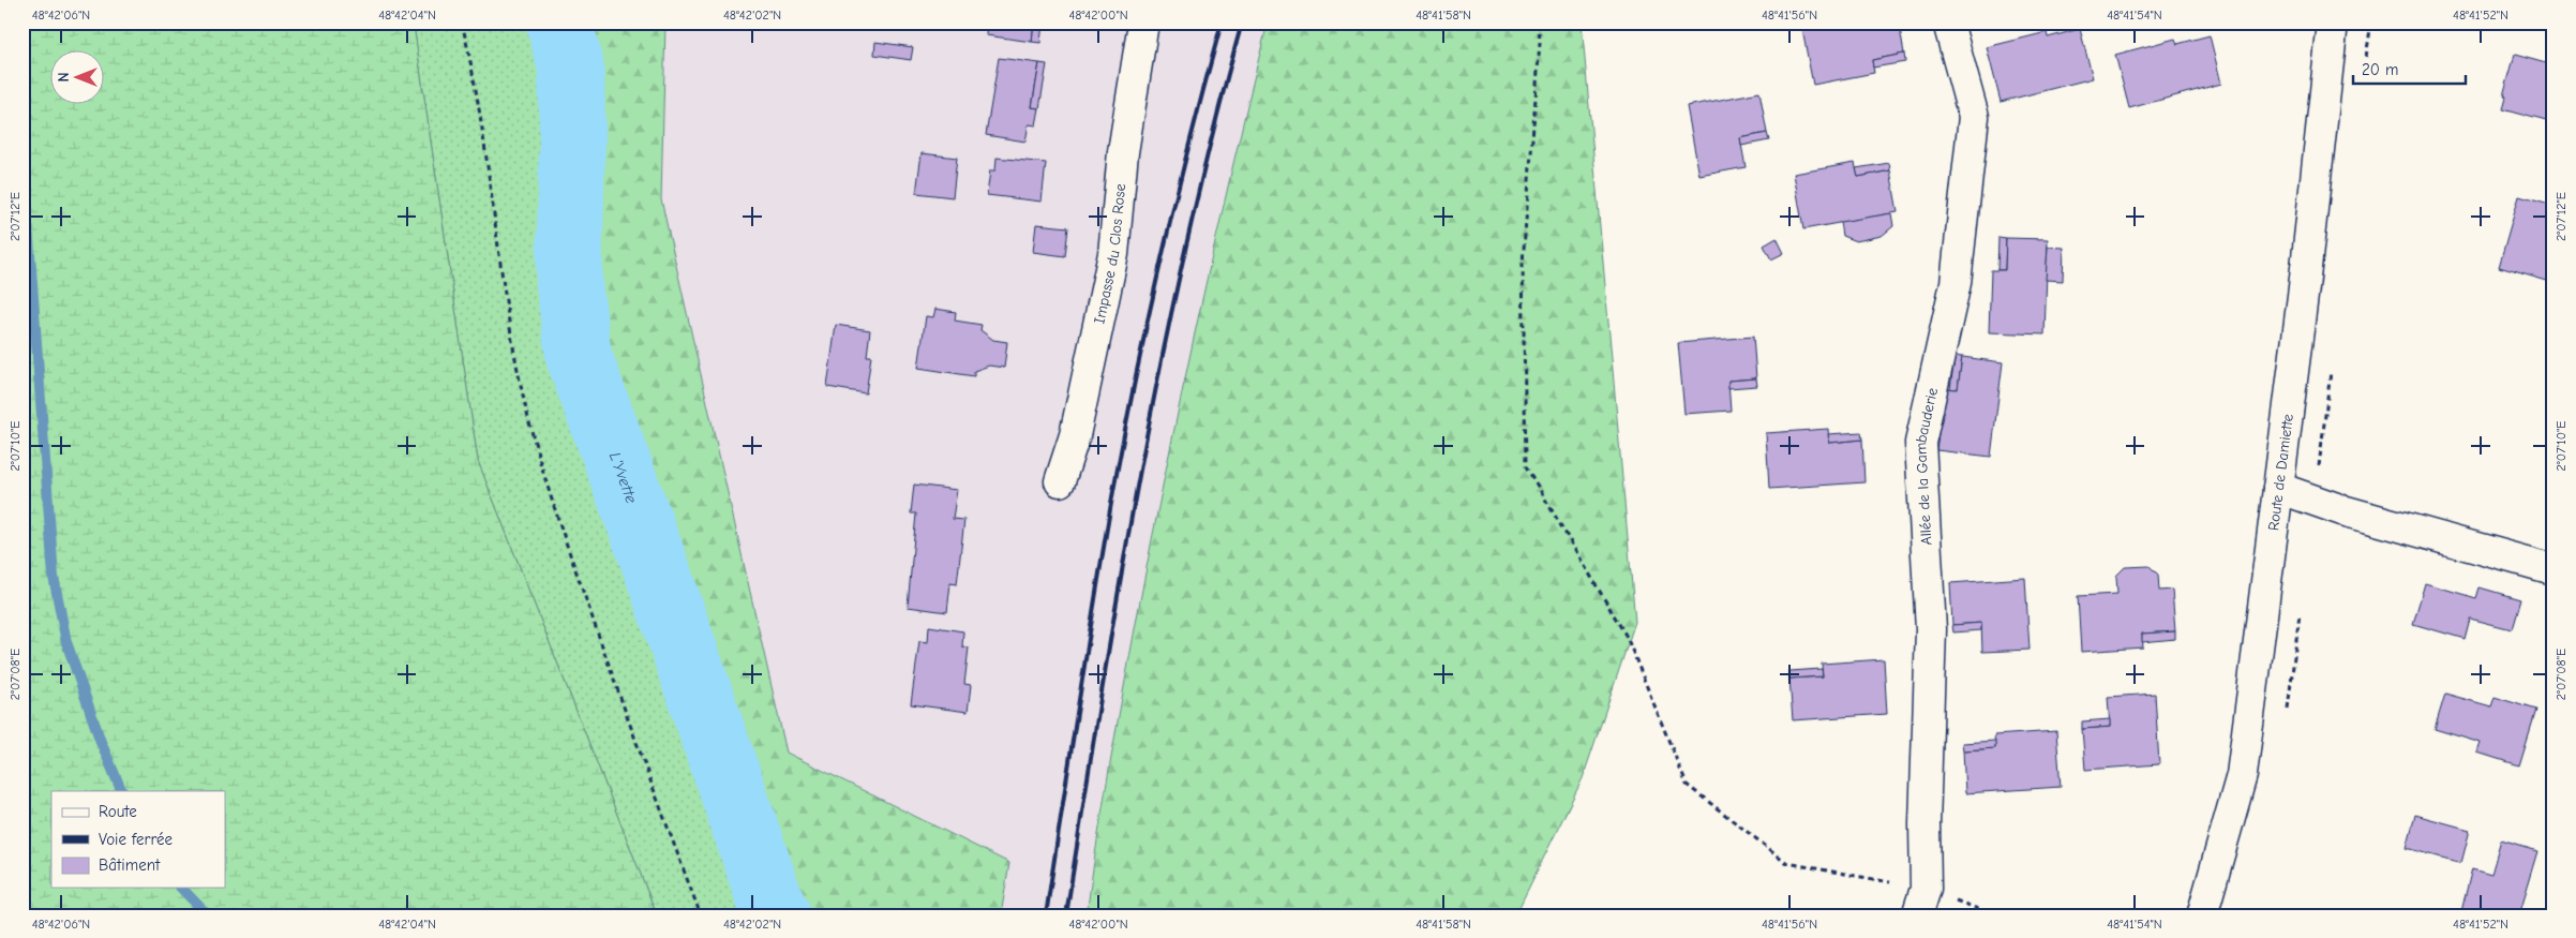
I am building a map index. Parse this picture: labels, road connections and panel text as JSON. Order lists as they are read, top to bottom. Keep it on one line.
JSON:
{"streets":{"street":["Impasse du Clos Rose","Allée de la Gambauderie","Route de Damiette"]},"water":["L'Yvette"],"legend":["Route","Voie ferrée","Bâtiment"],"scale_bar":"20 m","north":"left","coordinates":["48°42'06\"N","48°42'04\"N","48°42'02\"N","48°42'00\"N","48°41'58\"N","48°41'56\"N","48°41'54\"N","48°41'52\"N","2°07'12\"E","2°07'10\"E","2°07'08\"E"]}
